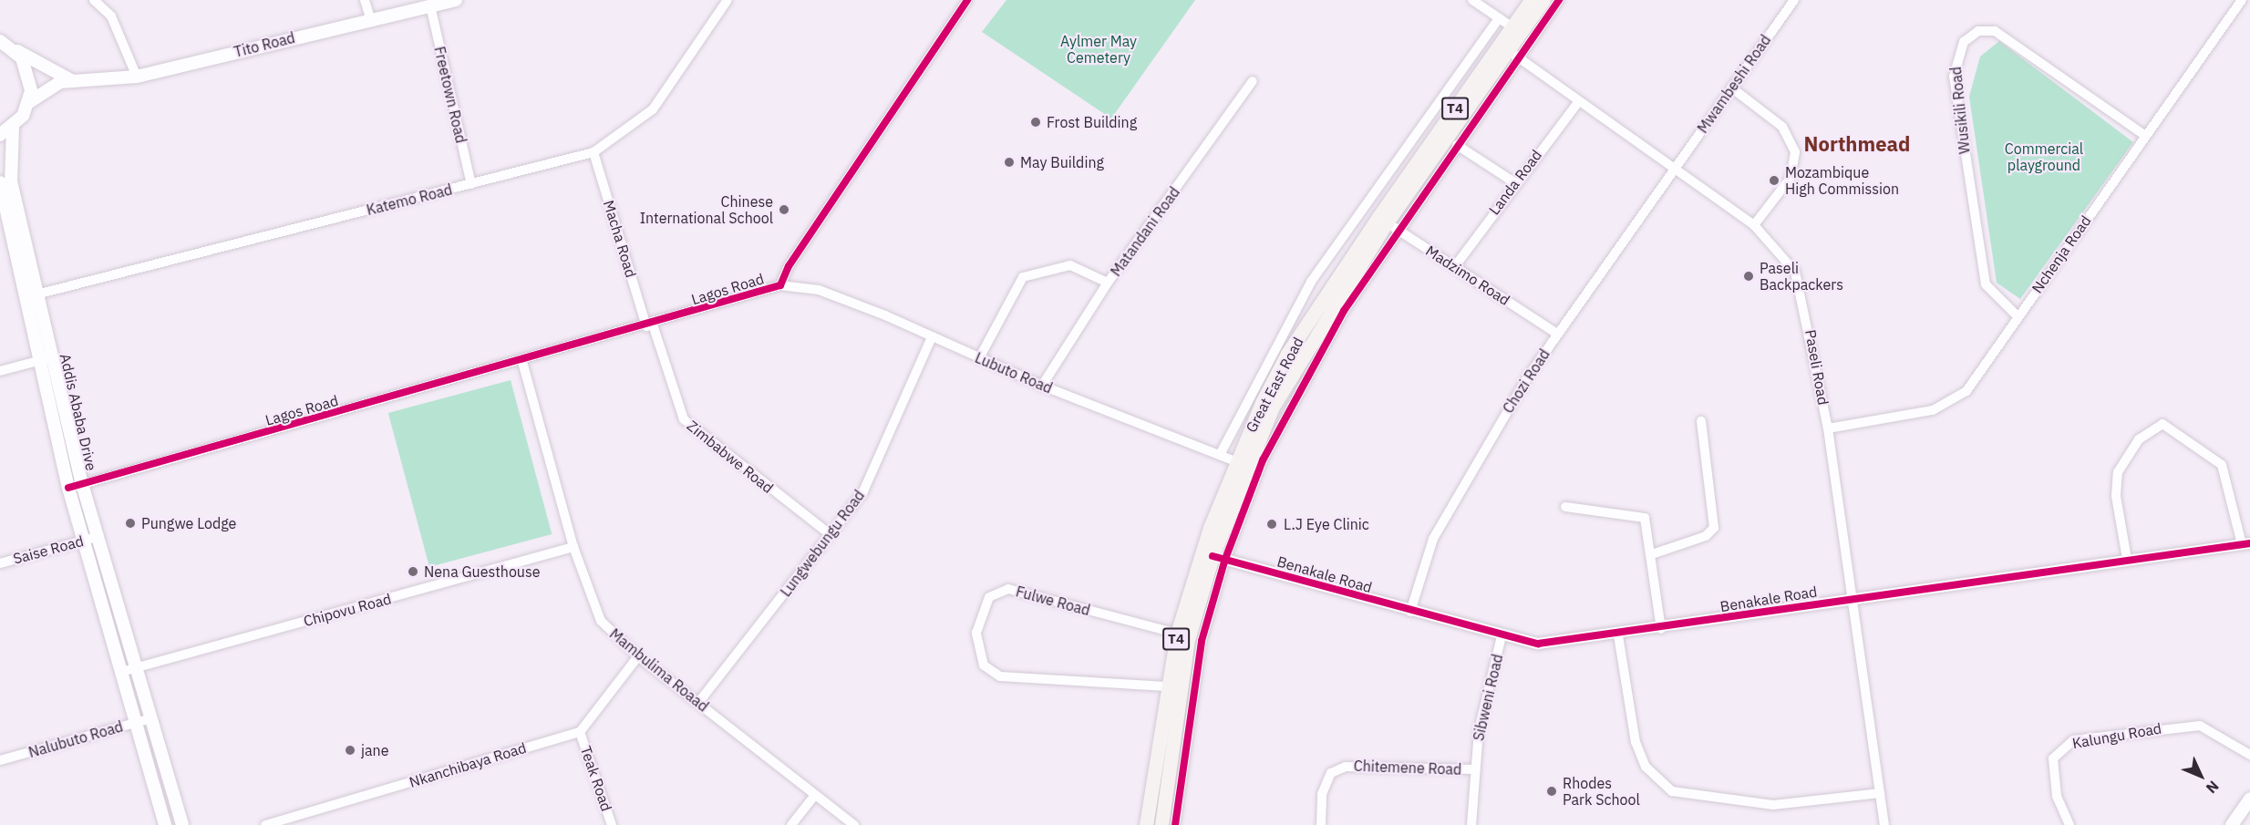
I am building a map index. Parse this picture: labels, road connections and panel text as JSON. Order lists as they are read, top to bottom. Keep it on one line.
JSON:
{"streets":{"main road":["Tito Road","T4","Great East Road","Addis Ababa Drive"],"street":["Mwambeshi Road","Freetown Road","Wusikili Road","Landa Road","Katemo Road","Matandani Road","Macha Road","Nchenja Road","Madzimo Road","Lagos Road","Paseli Road","Lubuto Road","Chozi Road","Zimbabwe Road","Lungwebungu Road","Saise Road","Benakale Road","Fulwe Road","Chipovu Road","Mambulima Roaad","Sibweni Road","Kalungu Road","Nalubuto Road","Nkanchibaya Road","Chitemene Road","Teak Road"]},"crossings":[["Tito Road","Freetown Road"],["Mwambeshi Road","Paseli Road"],["Mwambeshi Road","Chozi Road"],["Freetown Road","Katemo Road"],["Wusikili Road","Nchenja Road"],["Landa Road","Madzimo Road"],["Landa Road","Paseli Road"],["Katemo Road","Macha Road"],["Katemo Road","Addis Ababa Drive"],["Matandani Road","Lubuto Road"],["Macha Road","Lagos Road"],["Macha Road","Zimbabwe Road"],["Nchenja Road","Paseli Road"],["Madzimo Road","Chozi Road"],["Madzimo Road","Great East Road"],["Lagos Road","Lubuto Road"],["Lagos Road","Addis Ababa Drive"],["Lagos Road","Zimbabwe Road"],["Lagos Road","Mambulima Roaad"],["Paseli Road","Chozi Road"],["Paseli Road","Great East Road"],["Paseli Road","Benakale Road"],["Lubuto Road","Great East Road"],["Lubuto Road","Lungwebungu Road"],["Chozi Road","Benakale Road"],["Great East Road","Benakale Road"],["Great East Road","Fulwe Road"],["Addis Ababa Drive","Saise Road"],["Addis Ababa Drive","Chipovu Road"],["Addis Ababa Drive","Nalubuto Road"],["Zimbabwe Road","Lungwebungu Road"],["Lungwebungu Road","Mambulima Roaad"],["Benakale Road","Sibweni Road"],["Chipovu Road","Mambulima Roaad"],["Sibweni Road","Chitemene Road"],["Nkanchibaya Road","Teak Road"]],"districts":["Northmead"],"parks":["Aylmer May Cemetery","Commercial playground"],"places":["Frost Building","May Building","Mozambique High Commission","Chinese International School","Paseli Backpackers","Pungwe Lodge","L.J Eye Clinic","Nena Guesthouse","jane","Rhodes Park School"],"north":"bottom right"}
